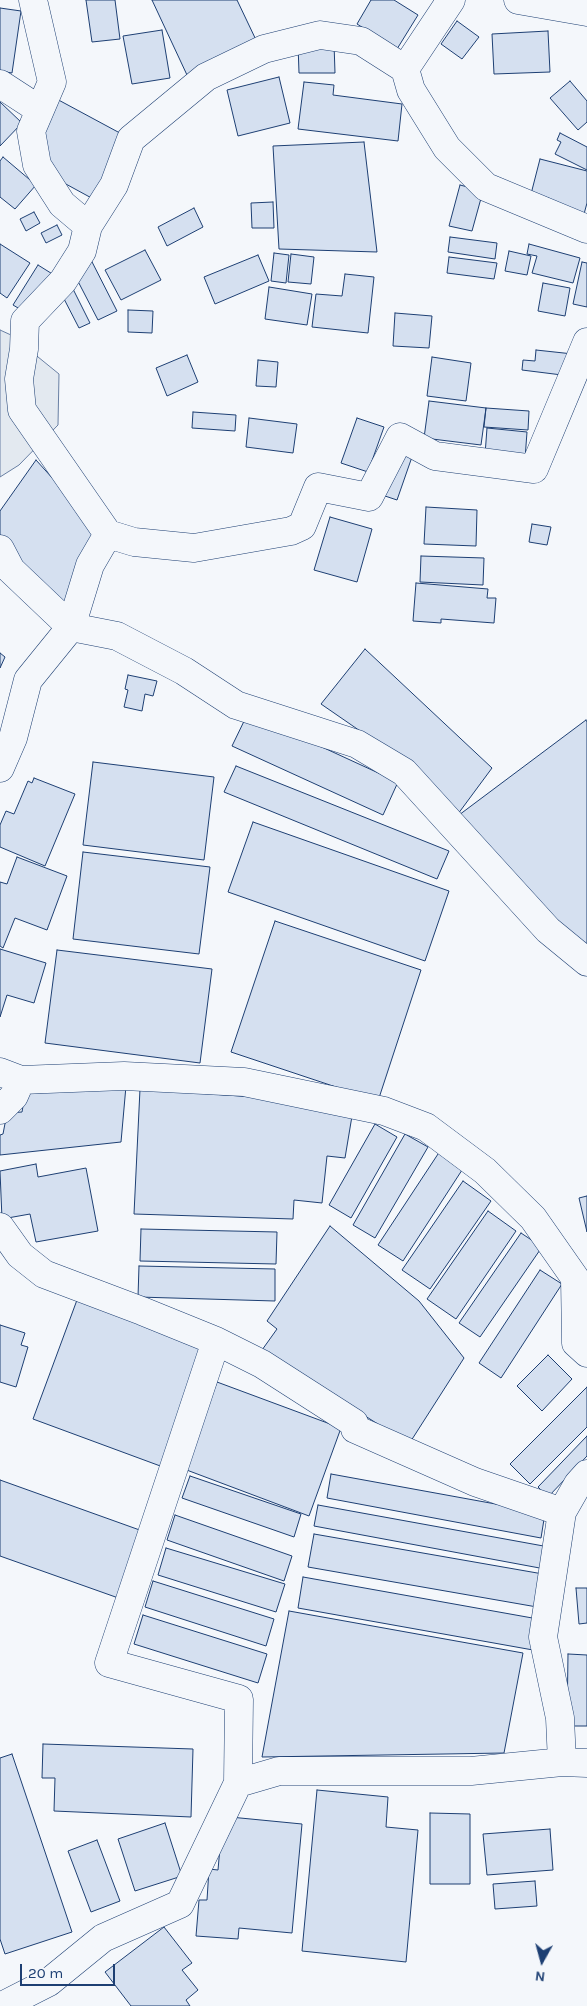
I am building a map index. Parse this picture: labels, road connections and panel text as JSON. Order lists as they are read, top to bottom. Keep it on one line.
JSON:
{"scale_bar":"20 m","north":"bottom"}
